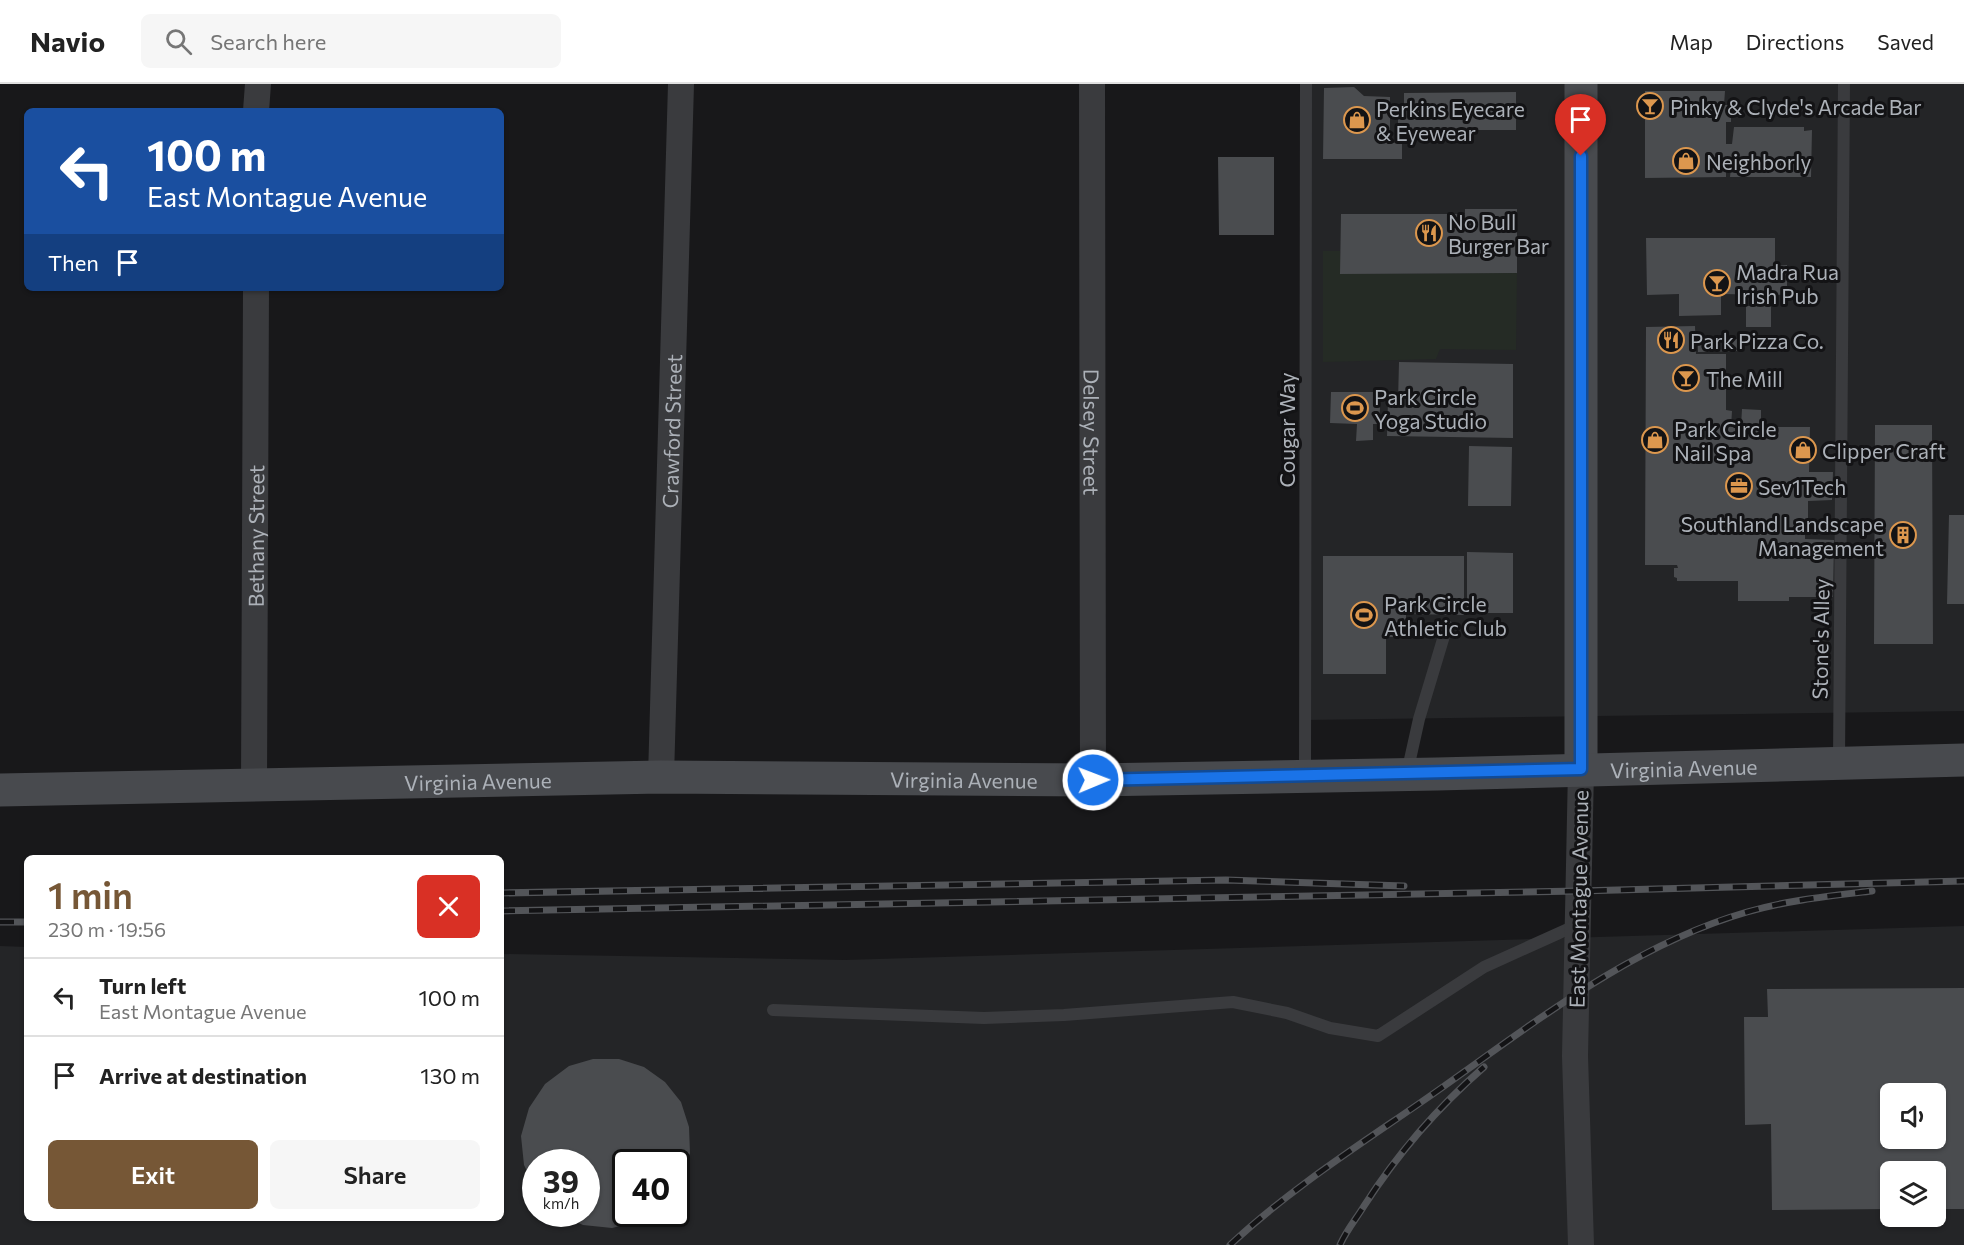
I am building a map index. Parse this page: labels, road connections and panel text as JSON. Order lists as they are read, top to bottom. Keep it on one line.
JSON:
{"streets":{"street":["Crawford Street","Delsey Street","Bethany Street","Virginia Avenue","East Montague Avenue"],"lane":["Cougar Way","Stone's Alley"]},"crossings":[["Crawford Street","Virginia Avenue"],["Cougar Way","Virginia Avenue"],["Delsey Street","Virginia Avenue"],["Bethany Street","Virginia Avenue"],["Stone's Alley","Virginia Avenue"],["Virginia Avenue","East Montague Avenue"]],"places":{"bar":["Pinky & Clyde's Arcade Bar","Madra Rua Irish Pub","The Mill"],"shop":["Perkins Eyecare & Eyewear","Neighborly","Park Circle Nail Spa","Clipper Craft"],"restaurant":["No Bull Burger Bar","Park Pizza Co."],"sports":["Park Circle Yoga Studio","Park Circle Athletic Club"],"office":["Sev1Tech"],"building":["Southland Landscape Management"]},"page":{"header":"Navio","search":"Search here","nav":["Map","Directions","Saved"],"turn":["100 m","East Montague Avenue"],"then":"Then","heading":["1 min","230 m · 19:56"],"list":[{"name":"Turn left","note":"East Montague Avenue","value":"100 m"},{"name":"Arrive at destination","value":"130 m"}],"buttons":["Exit","Share"],"speed":"39 km/h","limit":"40"}}
